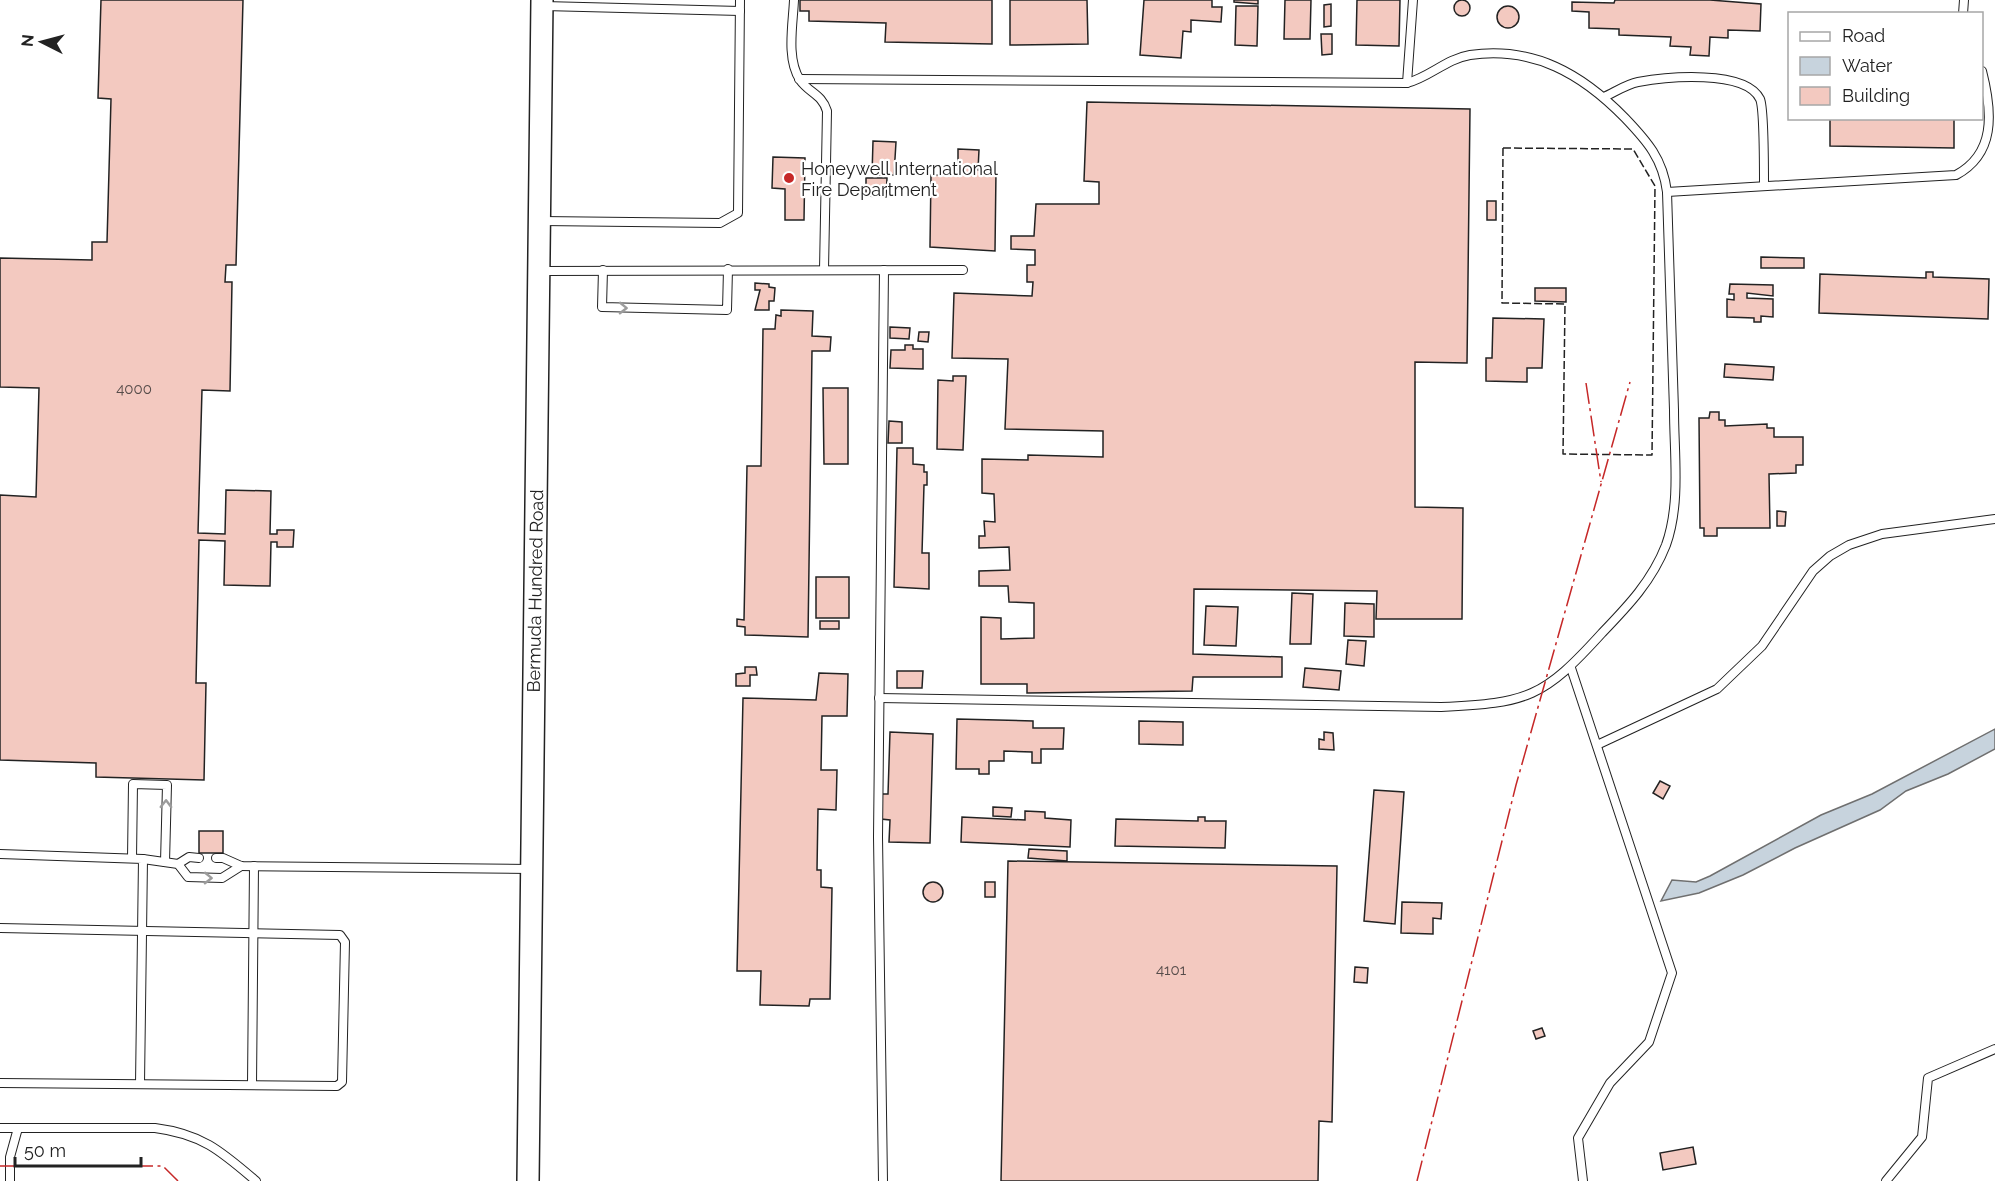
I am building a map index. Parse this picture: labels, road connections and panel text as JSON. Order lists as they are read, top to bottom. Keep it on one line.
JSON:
{"streets":{"street":["Bermuda Hundred Road"]},"places":["Honeywell International Fire Department"],"house_numbers":["4000","4101"],"legend":["Road","Water","Building"],"scale_bar":"50 m","north":"left"}
